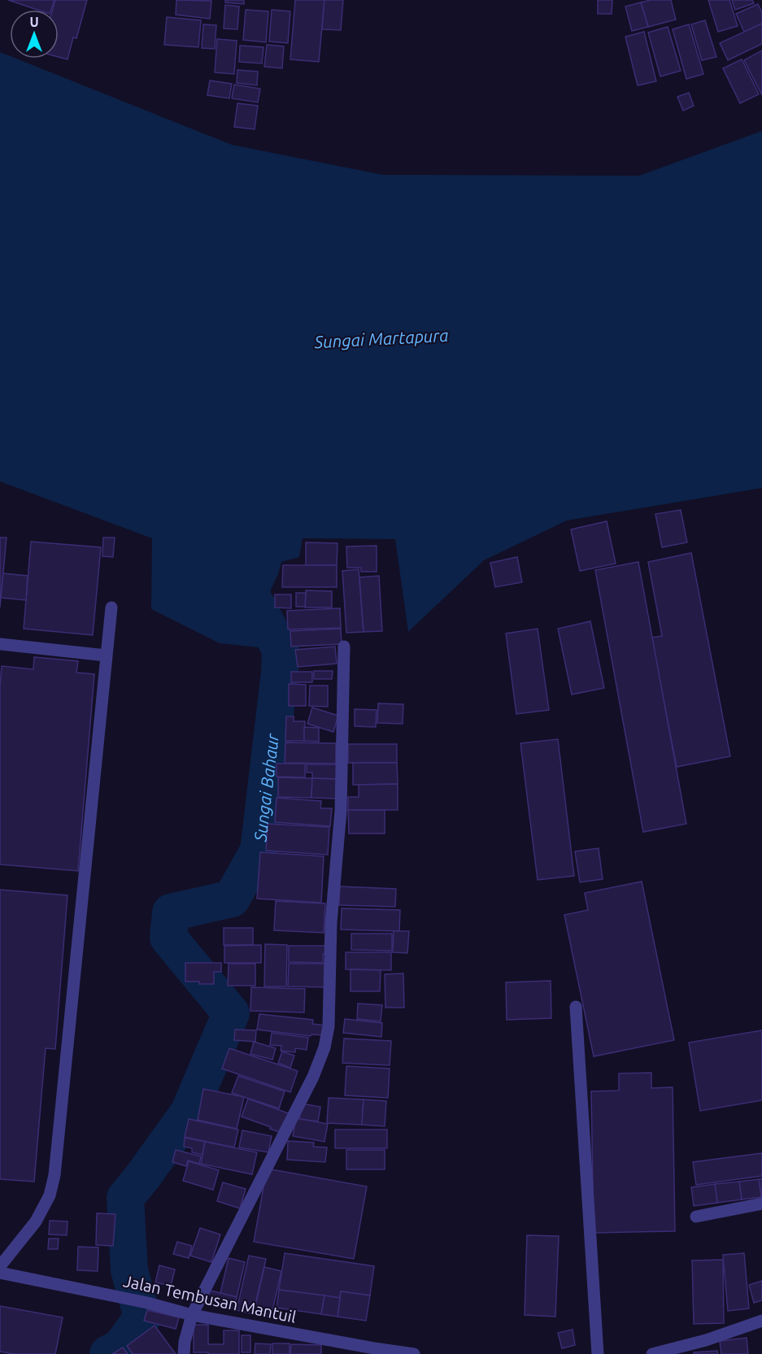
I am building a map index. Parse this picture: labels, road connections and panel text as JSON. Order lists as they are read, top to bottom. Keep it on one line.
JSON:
{"streets":{"street":["Jalan Tembusan Mantuil"]},"water":["Sungai Martapura","Sungai Bahaur"],"north":"top"}
